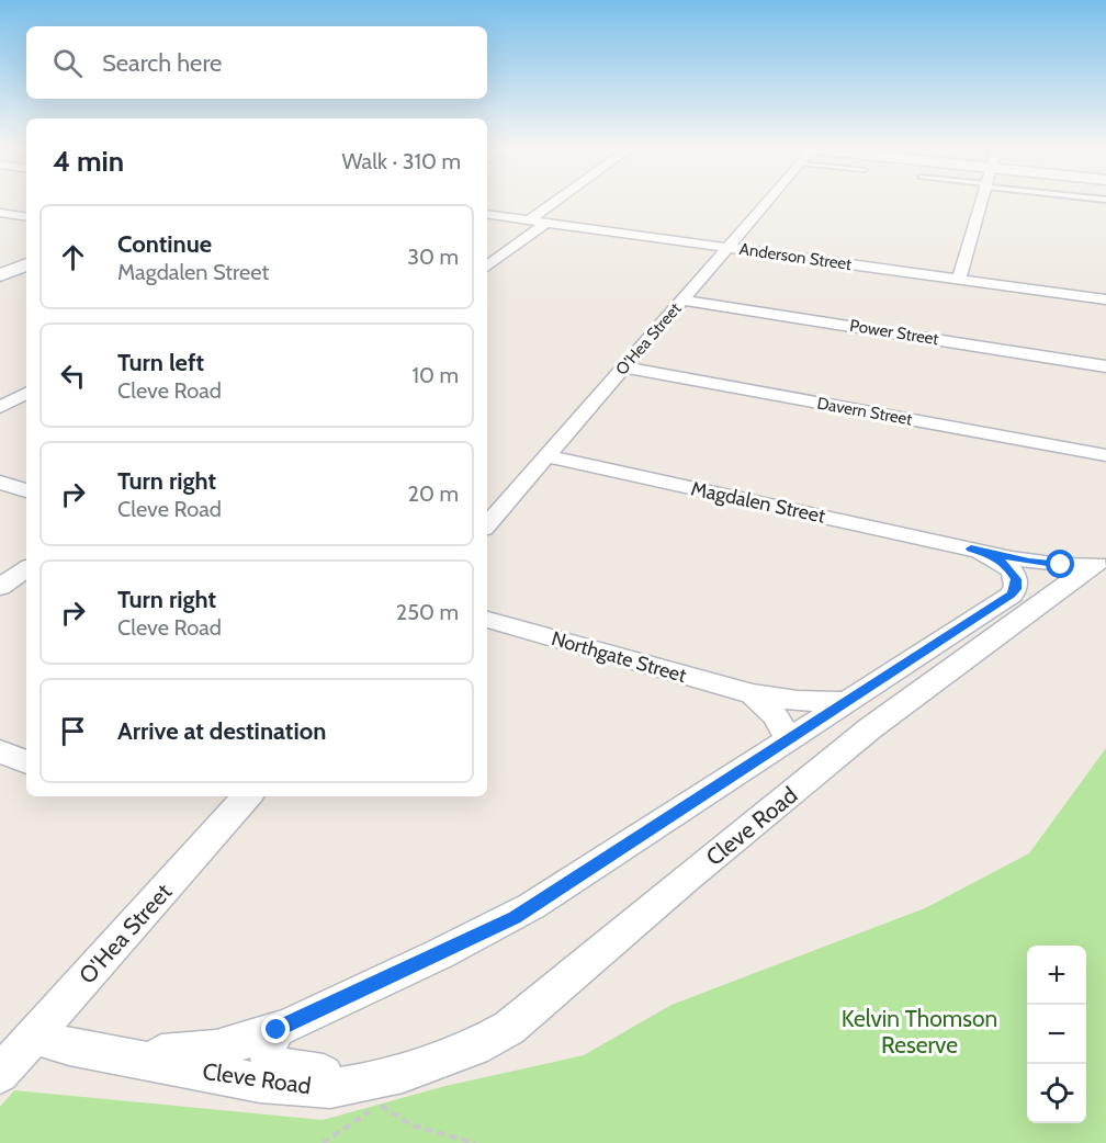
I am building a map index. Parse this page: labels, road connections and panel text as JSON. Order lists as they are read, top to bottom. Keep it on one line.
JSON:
{"streets":{"street":["Anderson Street","Power Street","O'Hea Street","Davern Street","Magdalen Street","Northgate Street","Cleve Road"]},"crossings":[["Anderson Street","O'Hea Street"],["Power Street","O'Hea Street"],["O'Hea Street","Davern Street"],["O'Hea Street","Magdalen Street"],["O'Hea Street","Cleve Road"],["Magdalen Street","Cleve Road"],["Northgate Street","Cleve Road"]],"parks":["Kelvin Thomson Reserve"],"page":{"search":"Search here","heading":["4 min","Walk · 310 m"],"list":[["Continue","Magdalen Street","30 m"],["Turn left","Cleve Road","10 m"],["Turn right","Cleve Road","20 m"],["Turn right","Cleve Road","250 m"],"Arrive at destination"],"map_buttons":["+","−"]}}
